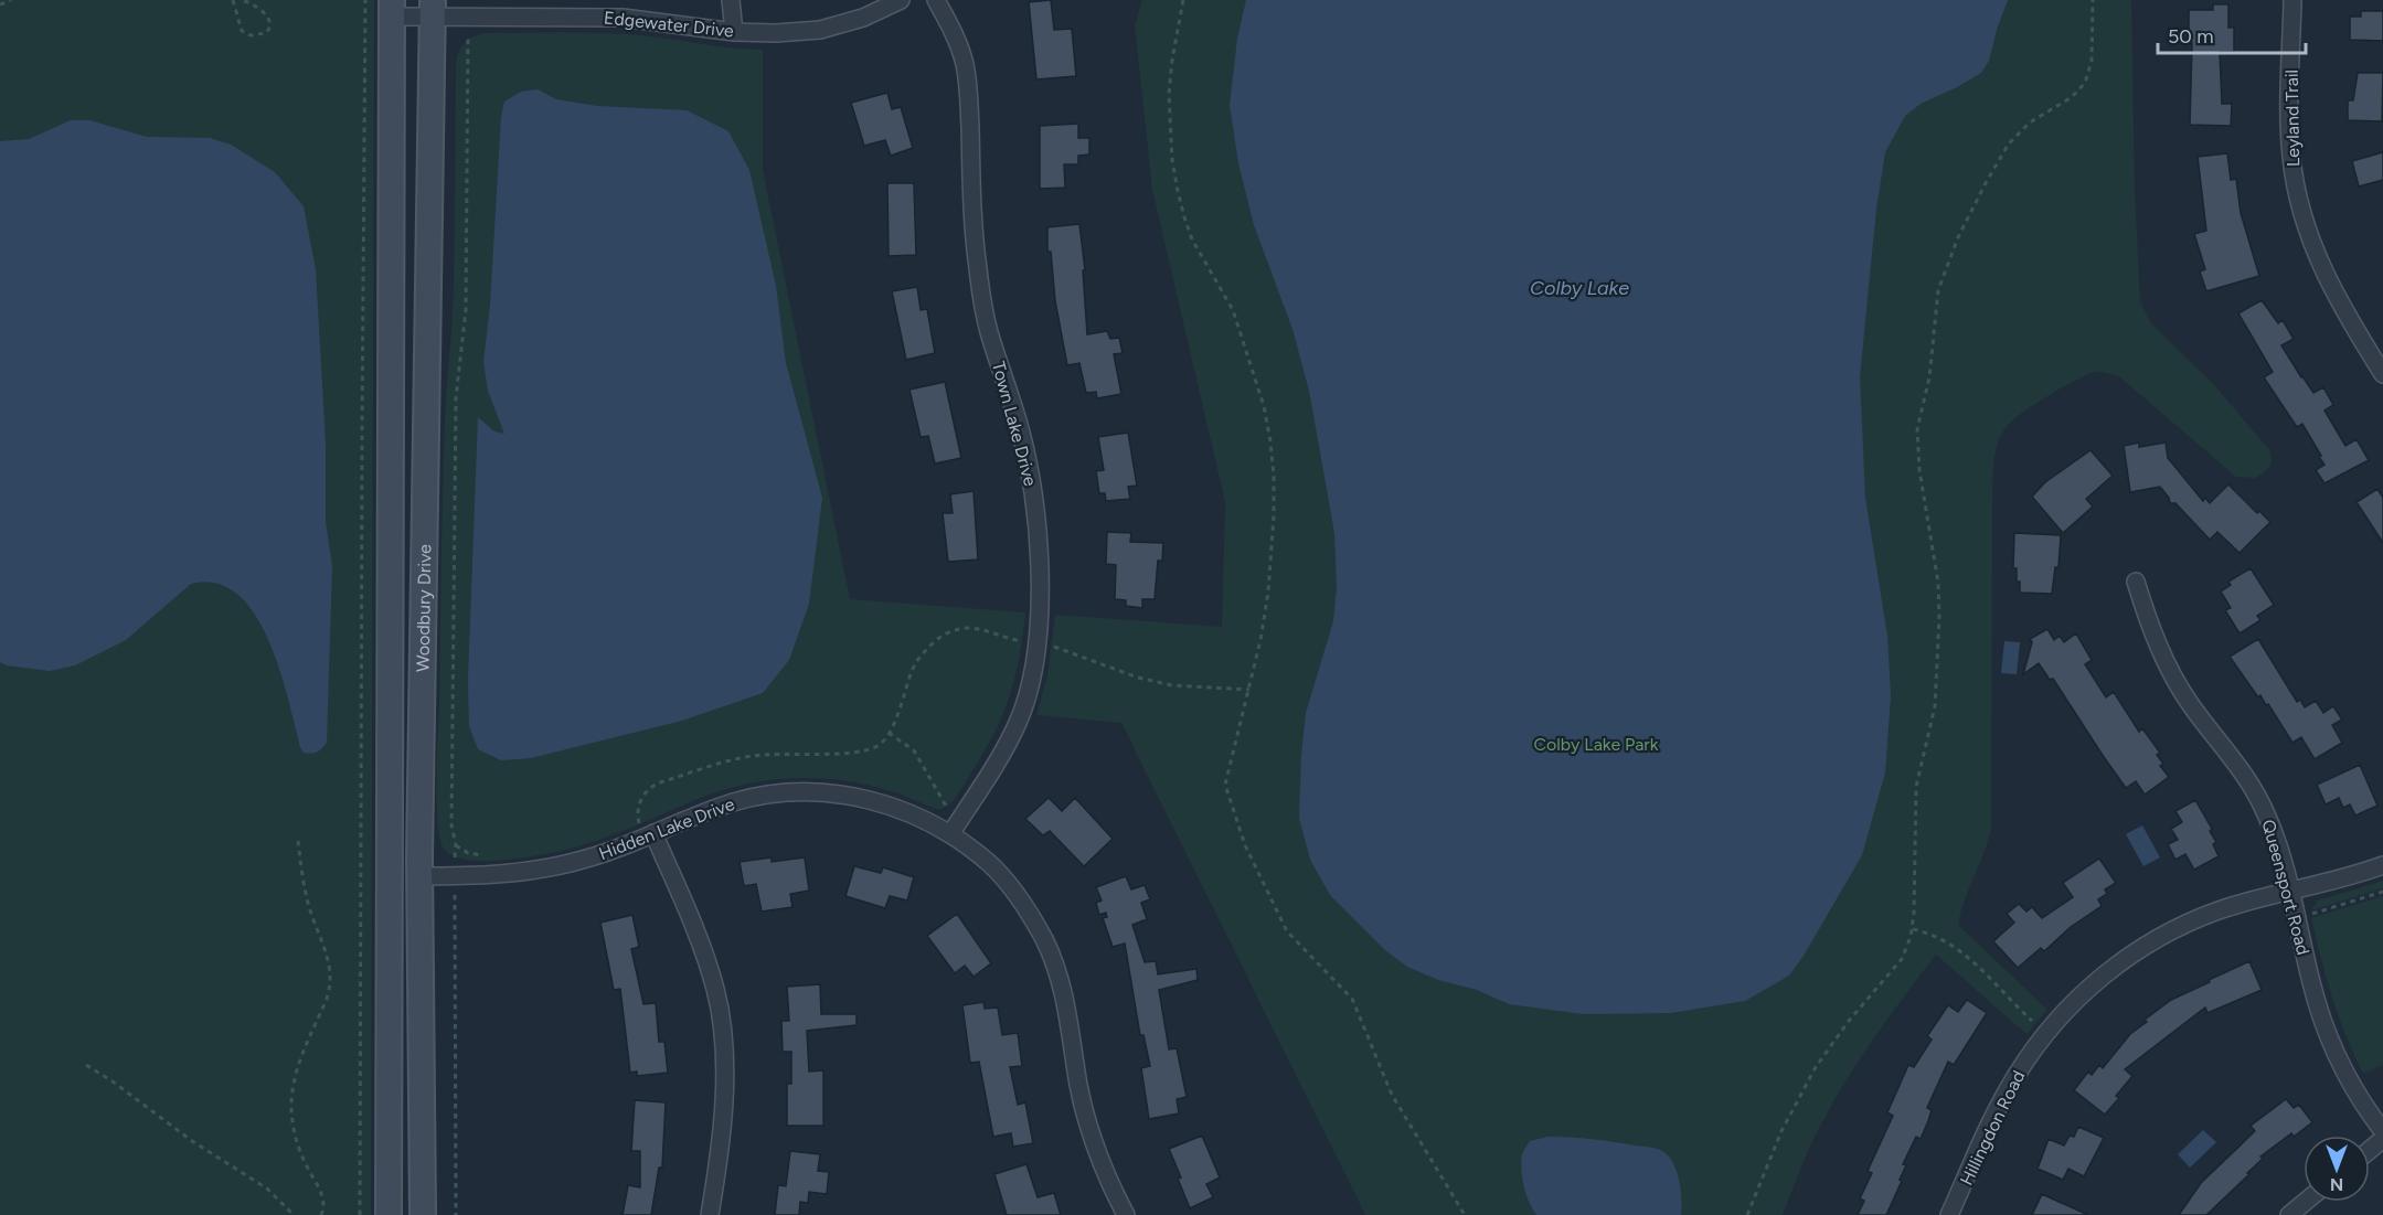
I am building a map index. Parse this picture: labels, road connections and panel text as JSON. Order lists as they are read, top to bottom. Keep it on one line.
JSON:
{"streets":{"main road":["Woodbury Drive"],"street":["Edgewater Drive","Leyland Trail","Town Lake Drive","Hidden Lake Drive","Queensport Road","Hillingdon Road"]},"crossings":[["Edgewater Drive","Woodbury Drive"],["Town Lake Drive","Hidden Lake Drive"],["Woodbury Drive","Hidden Lake Drive"],["Queensport Road","Hillingdon Road"]],"water":["Colby Lake"],"parks":["Colby Lake Park"],"scale_bar":"50 m","north":"bottom"}
